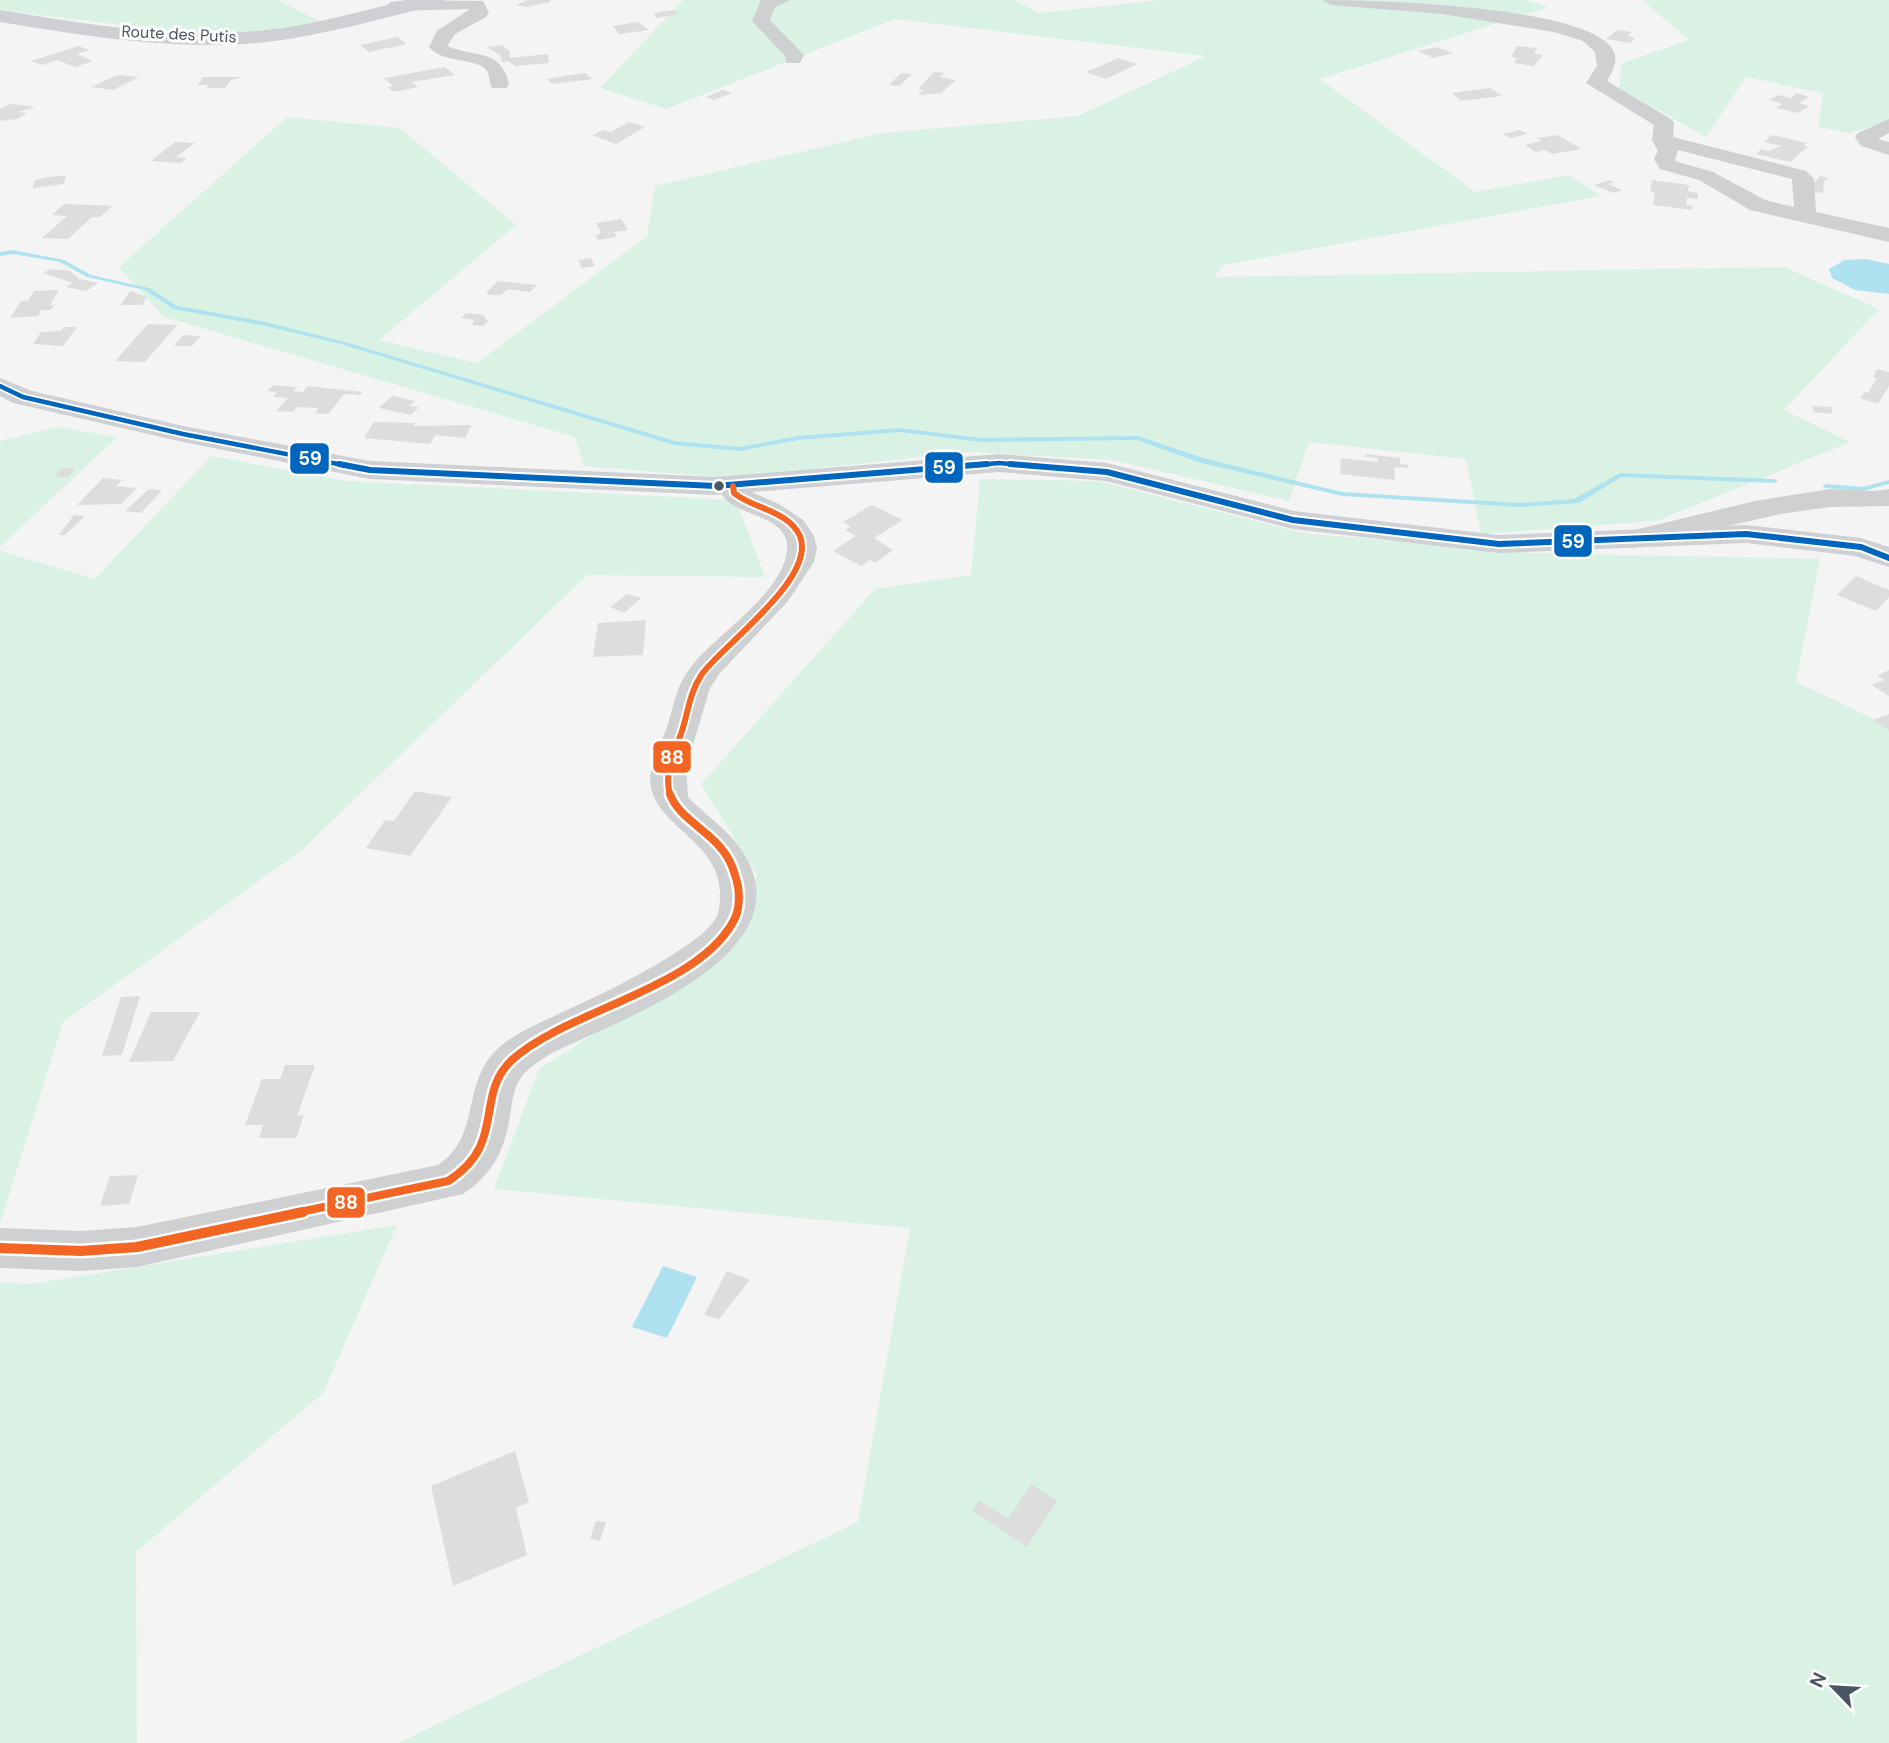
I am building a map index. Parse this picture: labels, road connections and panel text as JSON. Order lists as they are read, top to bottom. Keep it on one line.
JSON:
{"streets":{"street":["Route des Putis"]},"lines":["transit line 59","transit line 88"],"north":"top left"}
